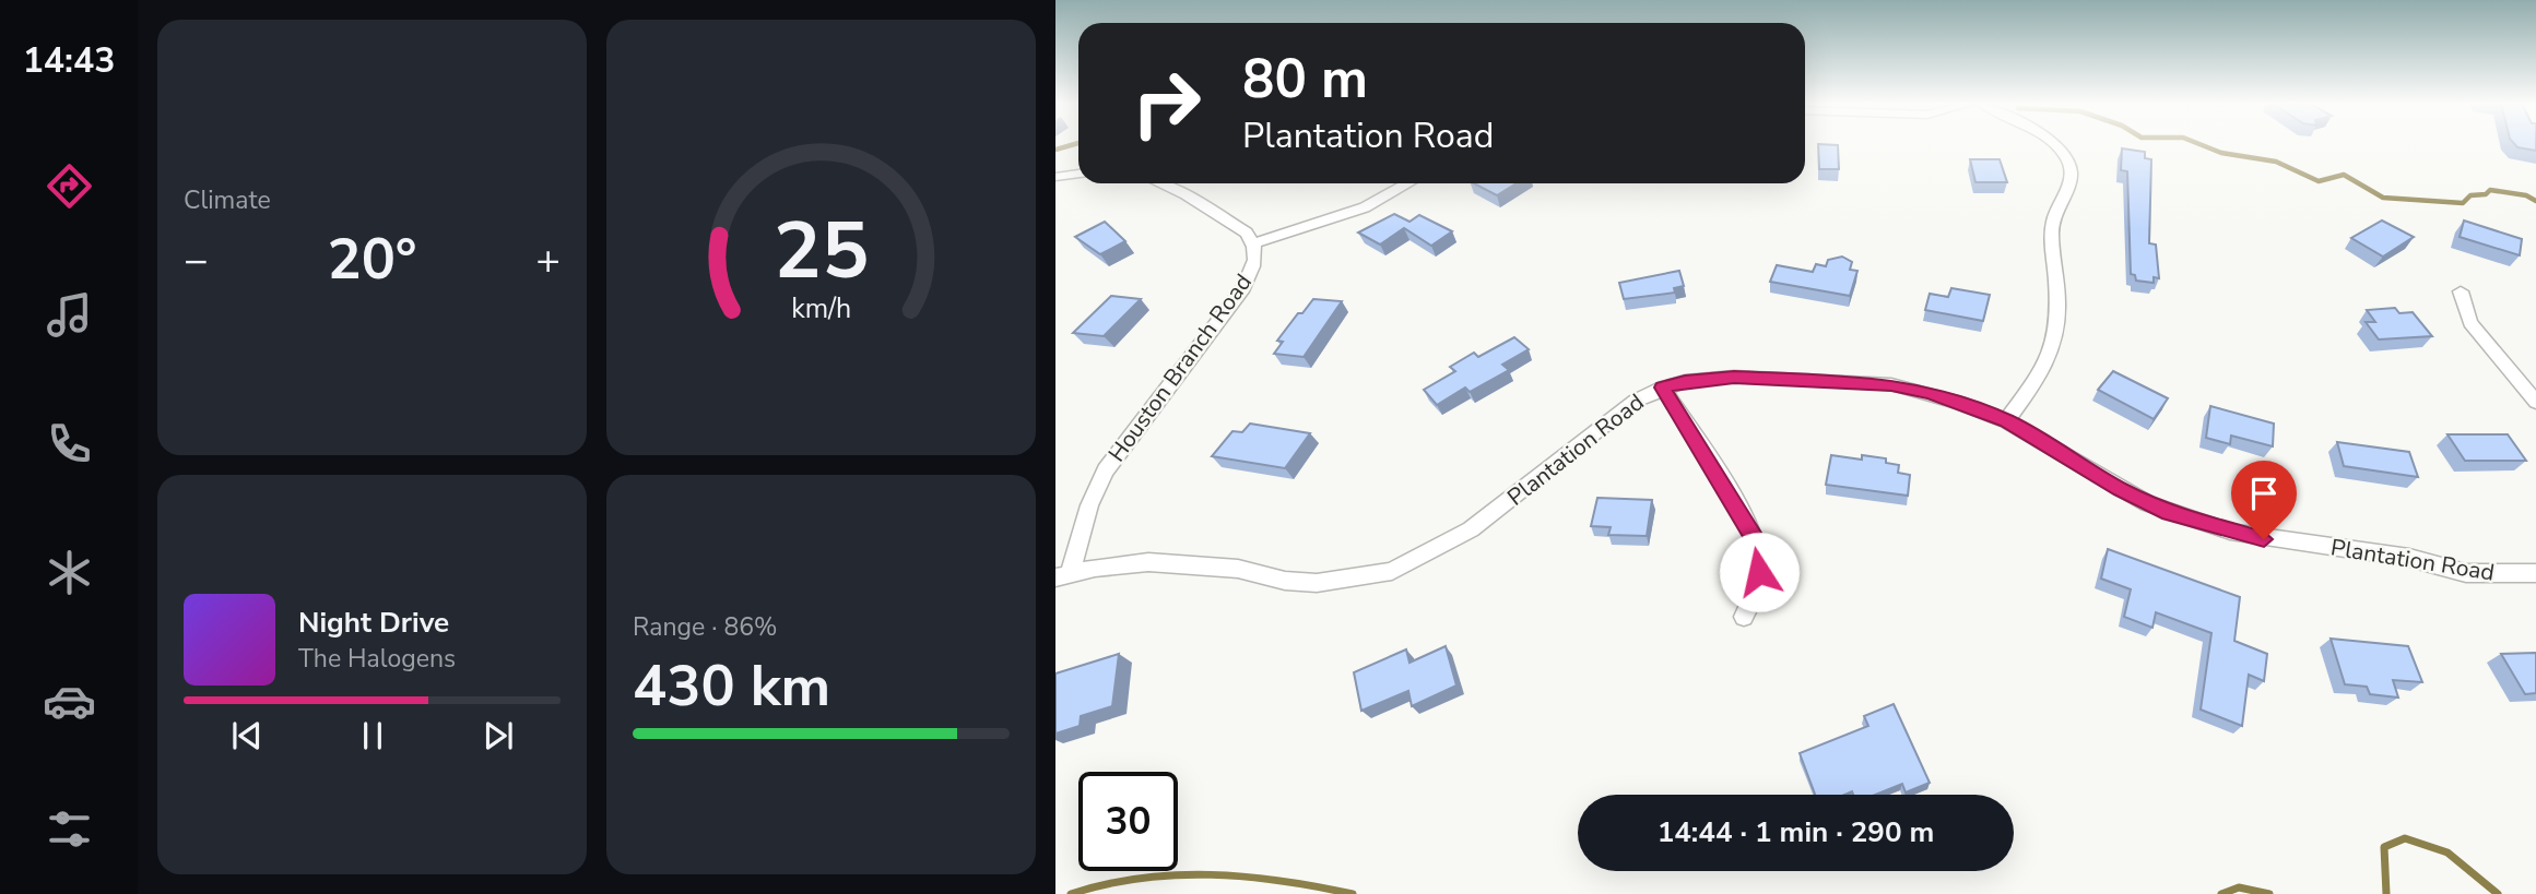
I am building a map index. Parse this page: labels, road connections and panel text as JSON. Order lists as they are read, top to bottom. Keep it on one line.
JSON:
{"streets":{"street":["Houston Branch Road","Plantation Road"]},"crossings":[["Houston Branch Road","Plantation Road"]],"page":{"tabs":"14:43","tile":["Climate",["Range · 86%","430 km"]],"turn":["80 m","Plantation Road"],"heat":["−","20°","+"],"song":["Night Drive","The Halogens"],"limit":"30","trip":"14:44 · 1 min · 290 m","gauge":["25","km/h"]}}
